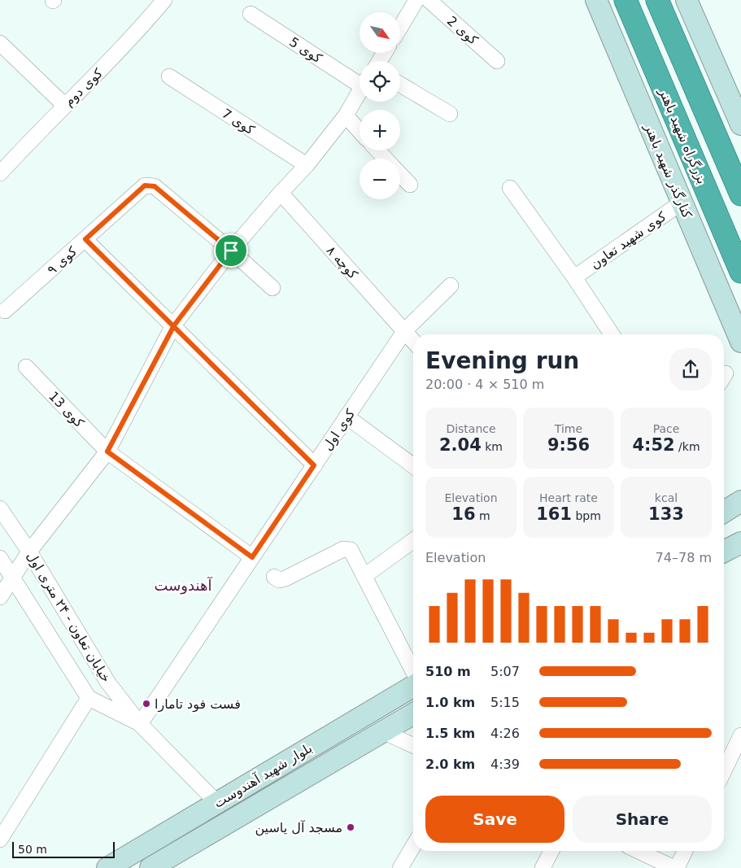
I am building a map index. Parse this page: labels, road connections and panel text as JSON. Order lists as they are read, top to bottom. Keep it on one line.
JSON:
{"streets":{"highway":["بزرگراه شهید باهنر"],"main road":["کنارگذر شهید باهنر","بلوار شهید آهندوست"],"street":["کوی 2","کوی 5","کوی دوم","کوی 7","کوی شهید تعاون","کوی ۹","کوچه ۸","کوی 13","کوی اول","خیابان تعاون - ۲۴ متری اول"]},"crossings":[["کنارگذر شهید باهنر","کوی شهید تعاون"],["کوچه ۸","کوی اول"],["کوی 13","کوی اول"],["کوی اول","خیابان تعاون - ۲۴ متری اول"],["خیابان تعاون - ۲۴ متری اول","بلوار شهید آهندوست"]],"districts":["آهندوست"],"places":["فست فود تامارا","مسجد آل یاسین"],"scale_bar":"50 m","north":"bottom right","page":{"map_buttons":["+","−"],"heading":["Evening run","20:00 · 4 × 510 m"],"stats":[["Distance","2.04 km"],["Time","9:56"],["Pace","4:52 /km"],["Elevation","16 m"],["Heart rate","161 bpm"],["kcal","133"]],"chart":["Elevation","74–78 m"],"list":[{"name":"510 m","note":"5:07"},{"name":"1.0 km","note":"5:15"},{"name":"1.5 km","note":"4:26"},{"name":"2.0 km","note":"4:39"}],"buttons":["Save","Share"],"scale":"50 m"}}
